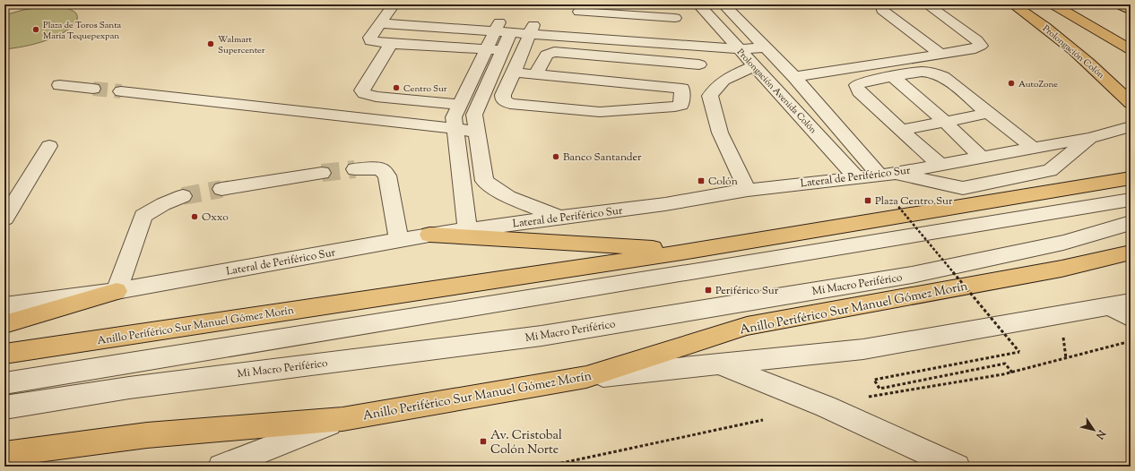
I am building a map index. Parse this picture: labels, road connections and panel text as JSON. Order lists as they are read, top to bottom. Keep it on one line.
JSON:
{"streets":{"main road":["Prolongación Colón","Anillo Periférico Sur Manuel Gómez Morín"],"street":["Prolongación Avenida Colón","Lateral de Periférico Sur","Mi Macro Periférico"]},"crossings":[["Prolongación Avenida Colón","Lateral de Periférico Sur"]],"places":{"other":["Plaza de Toros Santa María Tequepexpan","Walmart Supercenter","AutoZone","Centro Sur","Banco Santander","Oxxo"],"transit":["Colón","Plaza Centro Sur","Periférico Sur","Av. Cristobal Colón Norte"]},"north":"bottom right"}
